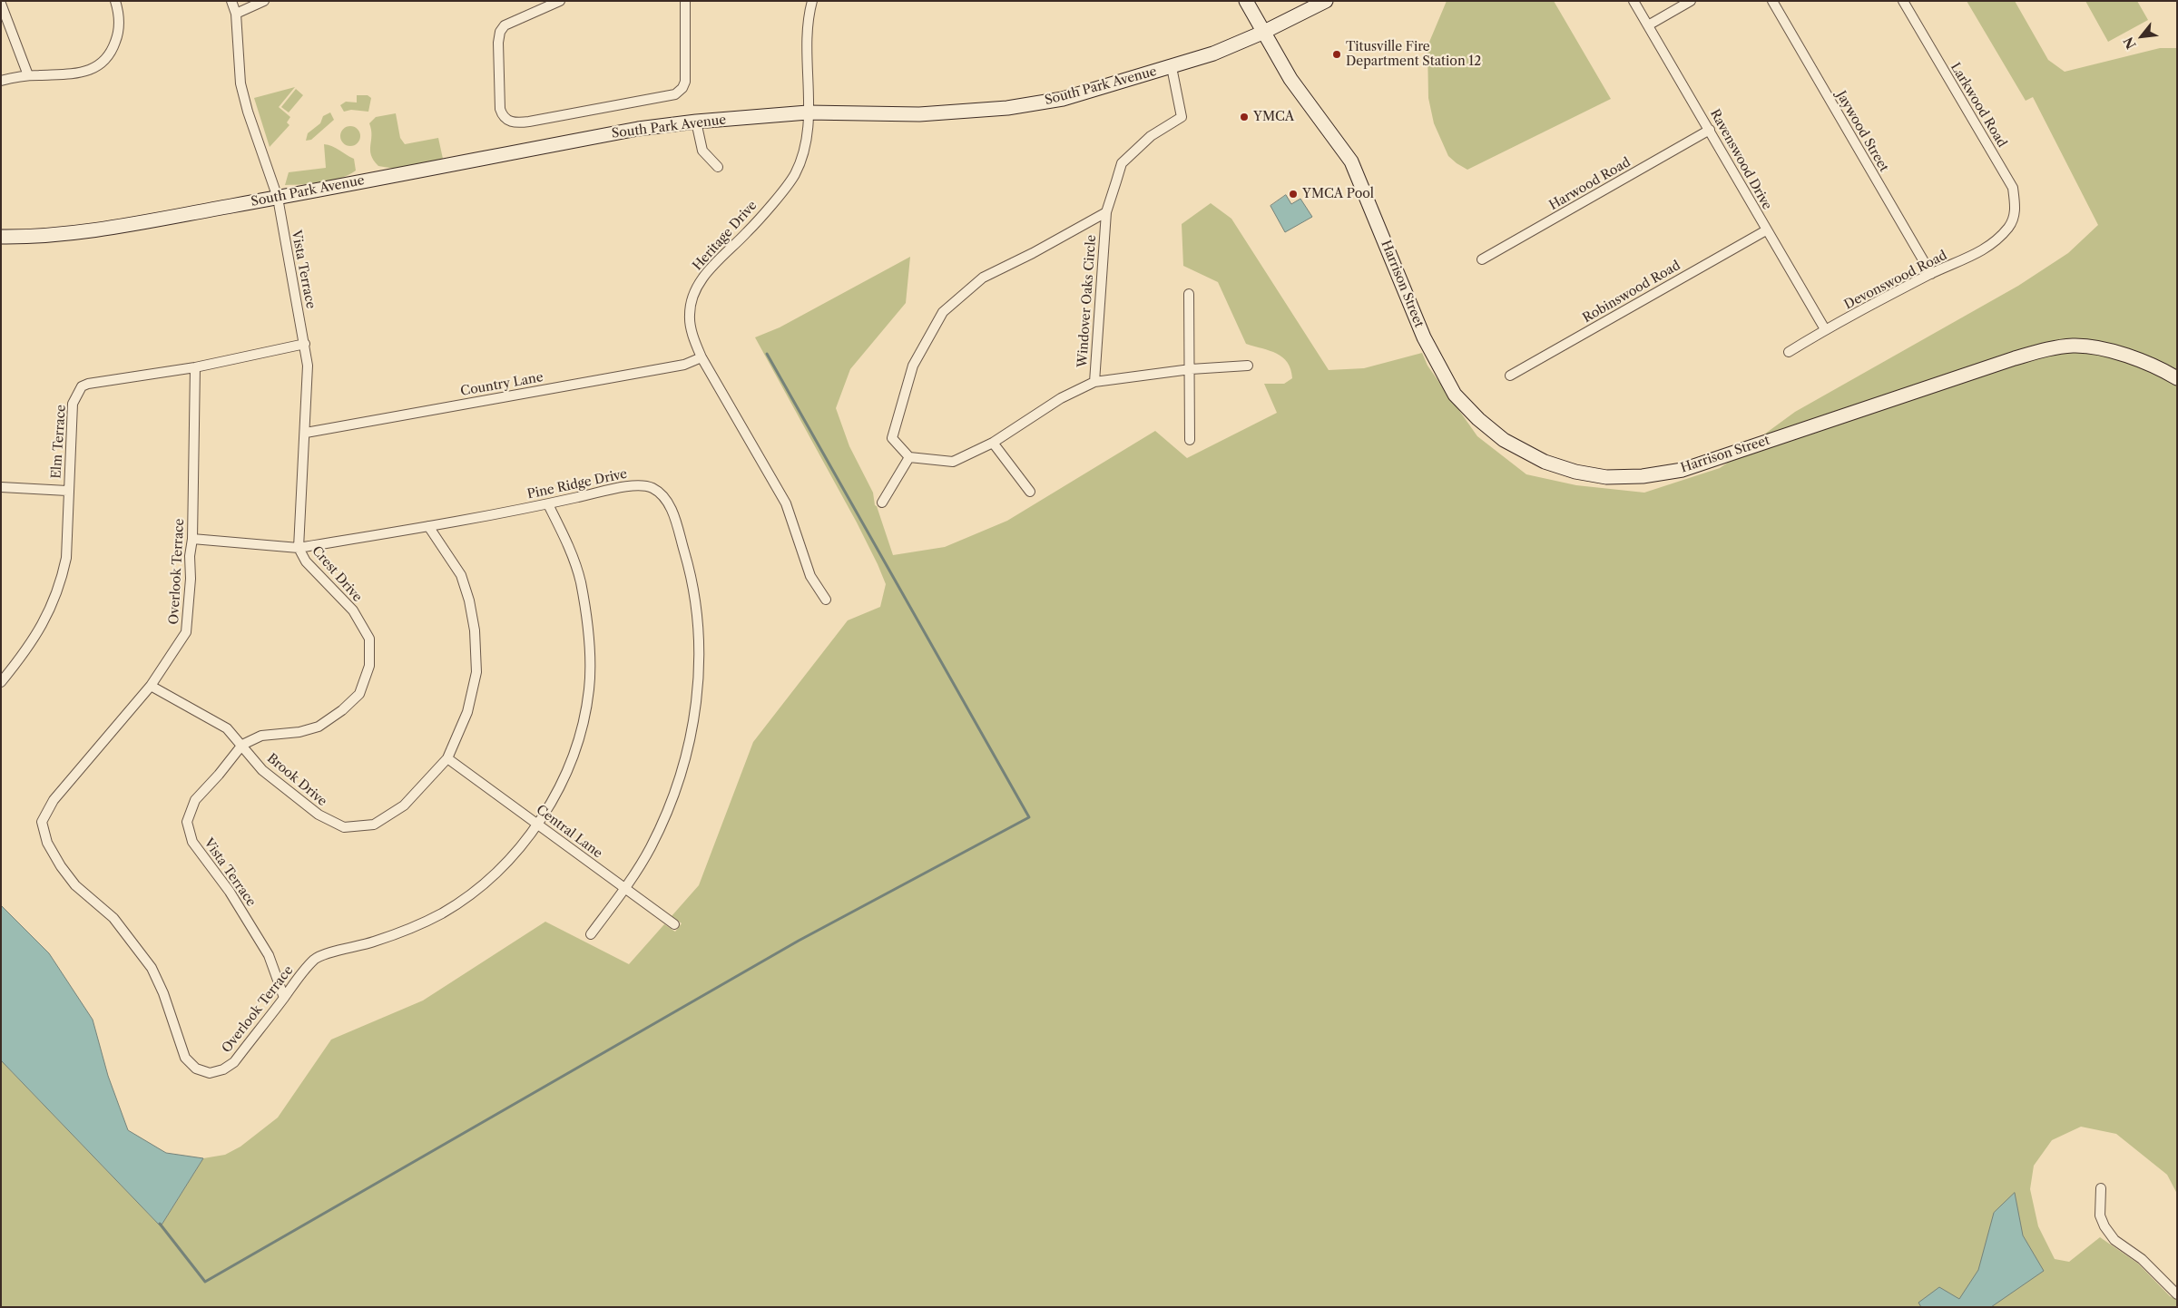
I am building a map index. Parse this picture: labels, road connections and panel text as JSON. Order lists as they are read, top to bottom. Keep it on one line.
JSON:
{"streets":{"street":["South Park Avenue","Larkwood Road","Jaywood Street","Ravenswood Drive","Harwood Road","Heritage Drive","Vista Terrace","Devonswood Road","Harrison Street","Robinswood Road","Windover Oaks Circle","Country Lane","Elm Terrace","Pine Ridge Drive","Overlook Terrace","Crest Drive","Brook Drive","Central Lane"]},"crossings":[["South Park Avenue","Heritage Drive"],["South Park Avenue","Vista Terrace"],["South Park Avenue","Harrison Street"],["South Park Avenue","Windover Oaks Circle"],["Larkwood Road","Devonswood Road"],["Jaywood Street","Devonswood Road"],["Ravenswood Drive","Harwood Road"],["Ravenswood Drive","Devonswood Road"],["Ravenswood Drive","Robinswood Road"],["Heritage Drive","Country Lane"],["Vista Terrace","Country Lane"],["Vista Terrace","Elm Terrace"],["Vista Terrace","Pine Ridge Drive"],["Vista Terrace","Overlook Terrace"],["Vista Terrace","Crest Drive"],["Vista Terrace","Brook Drive"],["Elm Terrace","Overlook Terrace"],["Pine Ridge Drive","Overlook Terrace"],["Pine Ridge Drive","Crest Drive"],["Pine Ridge Drive","Brook Drive"],["Pine Ridge Drive","Central Lane"],["Overlook Terrace","Crest Drive"],["Overlook Terrace","Central Lane"],["Crest Drive","Brook Drive"],["Brook Drive","Central Lane"]],"places":["Titusville Fire Department Station 12","YMCA","YMCA Pool"],"north":"bottom left"}
